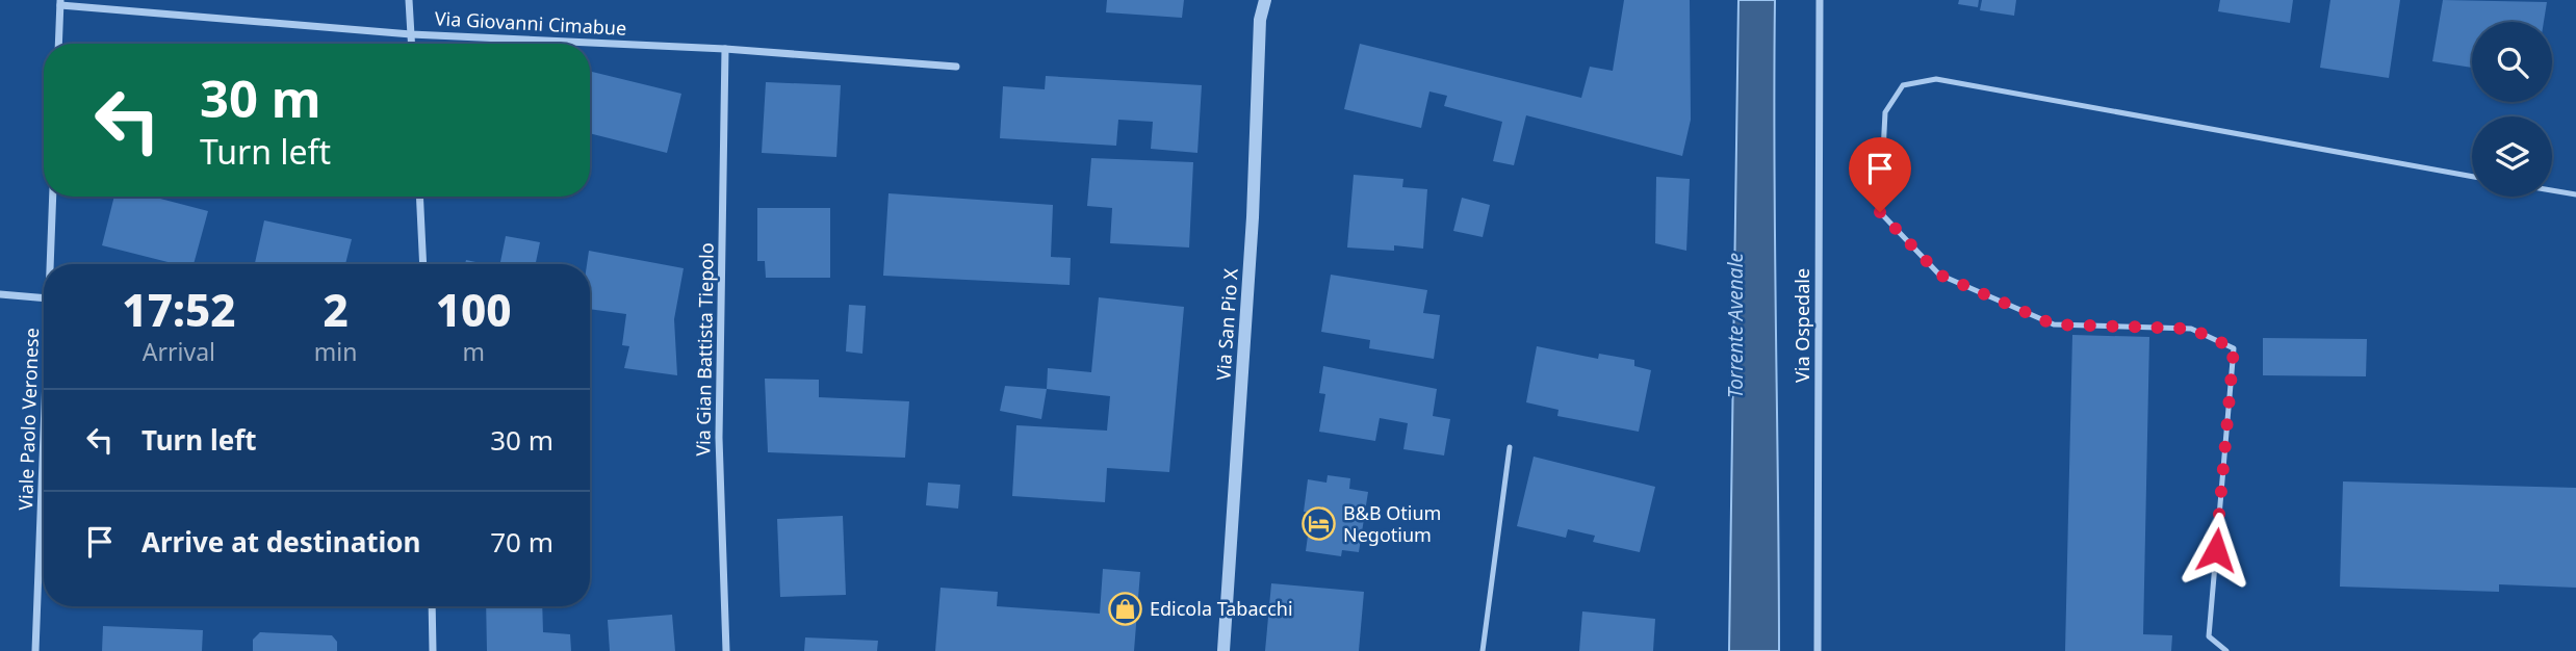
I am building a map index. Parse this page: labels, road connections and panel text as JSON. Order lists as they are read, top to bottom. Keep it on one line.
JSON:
{"streets":{"street":["Via Giovanni Cimabue","Via San Pio X","Via Ospedale","Via Gian Battista Tiepolo","Viale Paolo Veronese"]},"crossings":[["Via Giovanni Cimabue","Via Gian Battista Tiepolo"]],"water":["Torrente Avenale"],"places":{"hotel":["B&B Otium Negotium"],"shop":["Edicola Tabacchi"]},"page":{"turn":["30 m","Turn left"],"eta":["17:52","Arrival","2","min","100","m"],"list":[{"name":"Turn left","value":"30 m"},{"name":"Arrive at destination","value":"70 m"}]}}
